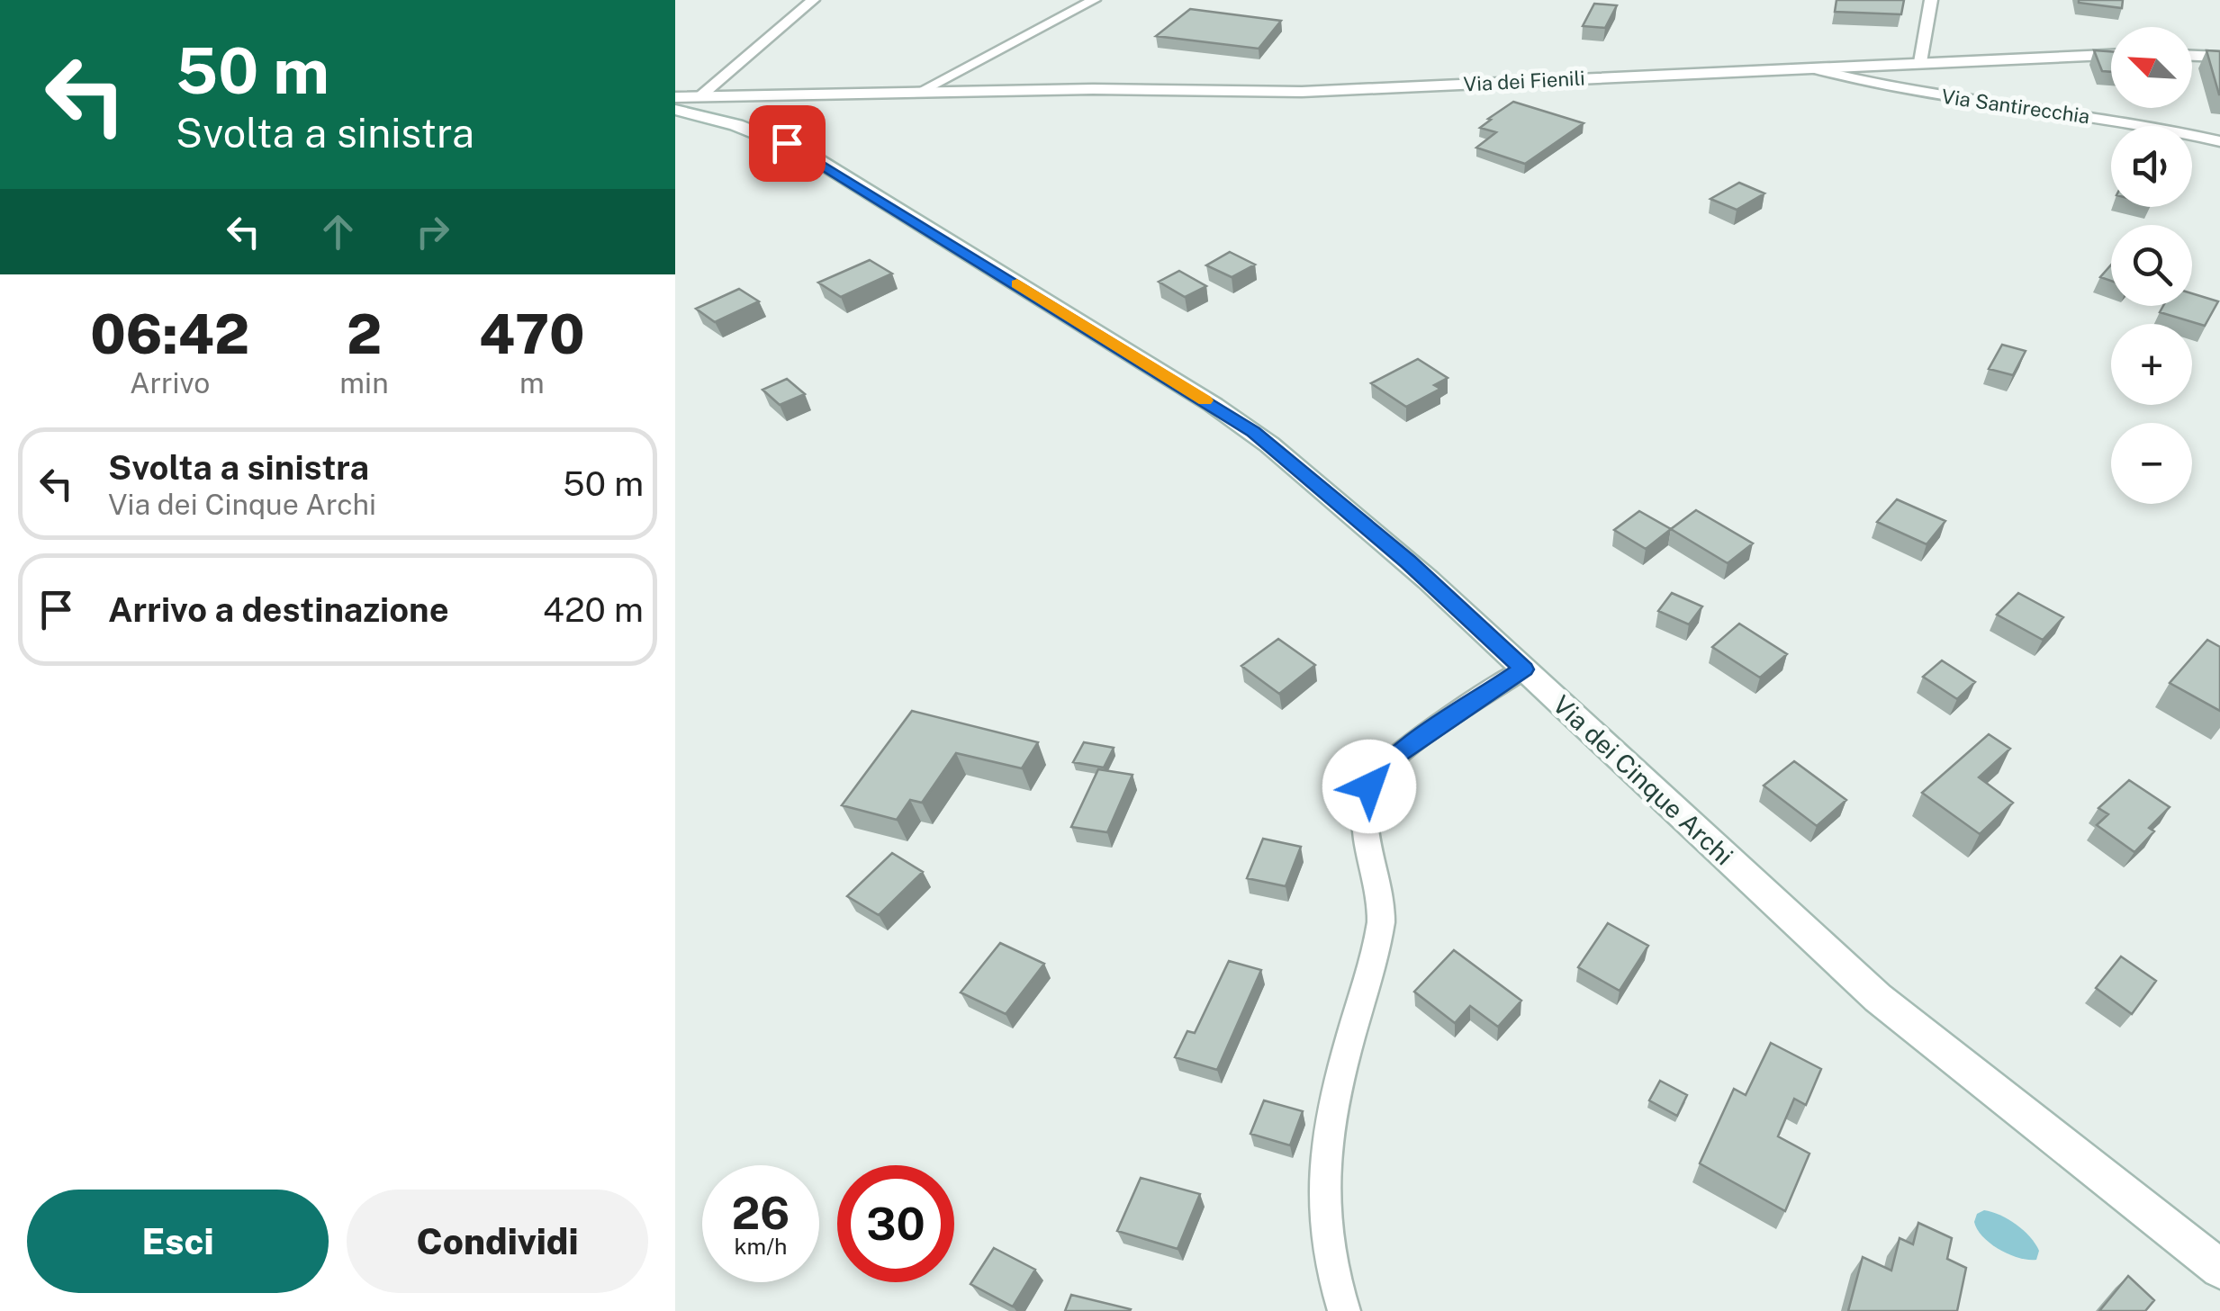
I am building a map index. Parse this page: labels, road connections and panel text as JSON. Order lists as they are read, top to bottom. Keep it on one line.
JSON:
{"streets":{"street":["Via dei Fienili","Via Santirecchia","Via dei Cinque Archi"]},"crossings":[["Via dei Fienili","Via Santirecchia"]],"north":"top left","page":{"turn":["50 m","Svolta a sinistra"],"map_buttons":["+","−"],"eta":["06:42","Arrivo","2","min","470","m"],"list":[{"name":"Svolta a sinistra","note":"Via dei Cinque Archi","value":"50 m"},{"name":"Arrivo a destinazione","value":"420 m"}],"speed":"26 km/h","limit":"30","buttons":["Esci","Condividi"]}}
